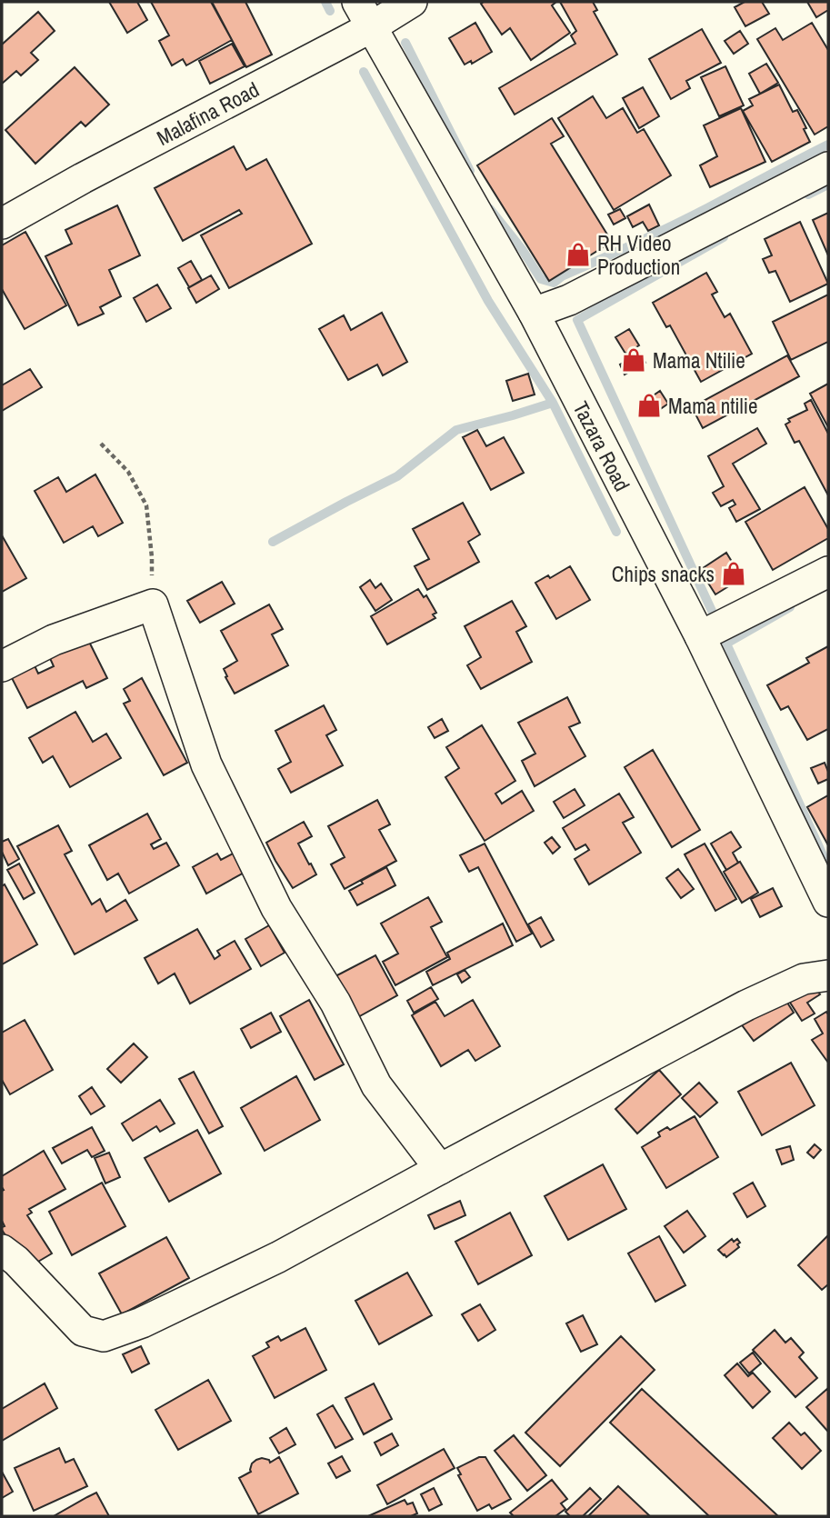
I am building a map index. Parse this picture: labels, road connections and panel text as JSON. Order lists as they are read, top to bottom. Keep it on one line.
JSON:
{"streets":{"street":["Malafina Road","Tazara Road"]},"crossings":[["Malafina Road","Tazara Road"]],"places":{"shop":["RH Video Production","Mama Ntilie","Mama ntilie","Chips snacks"]}}
